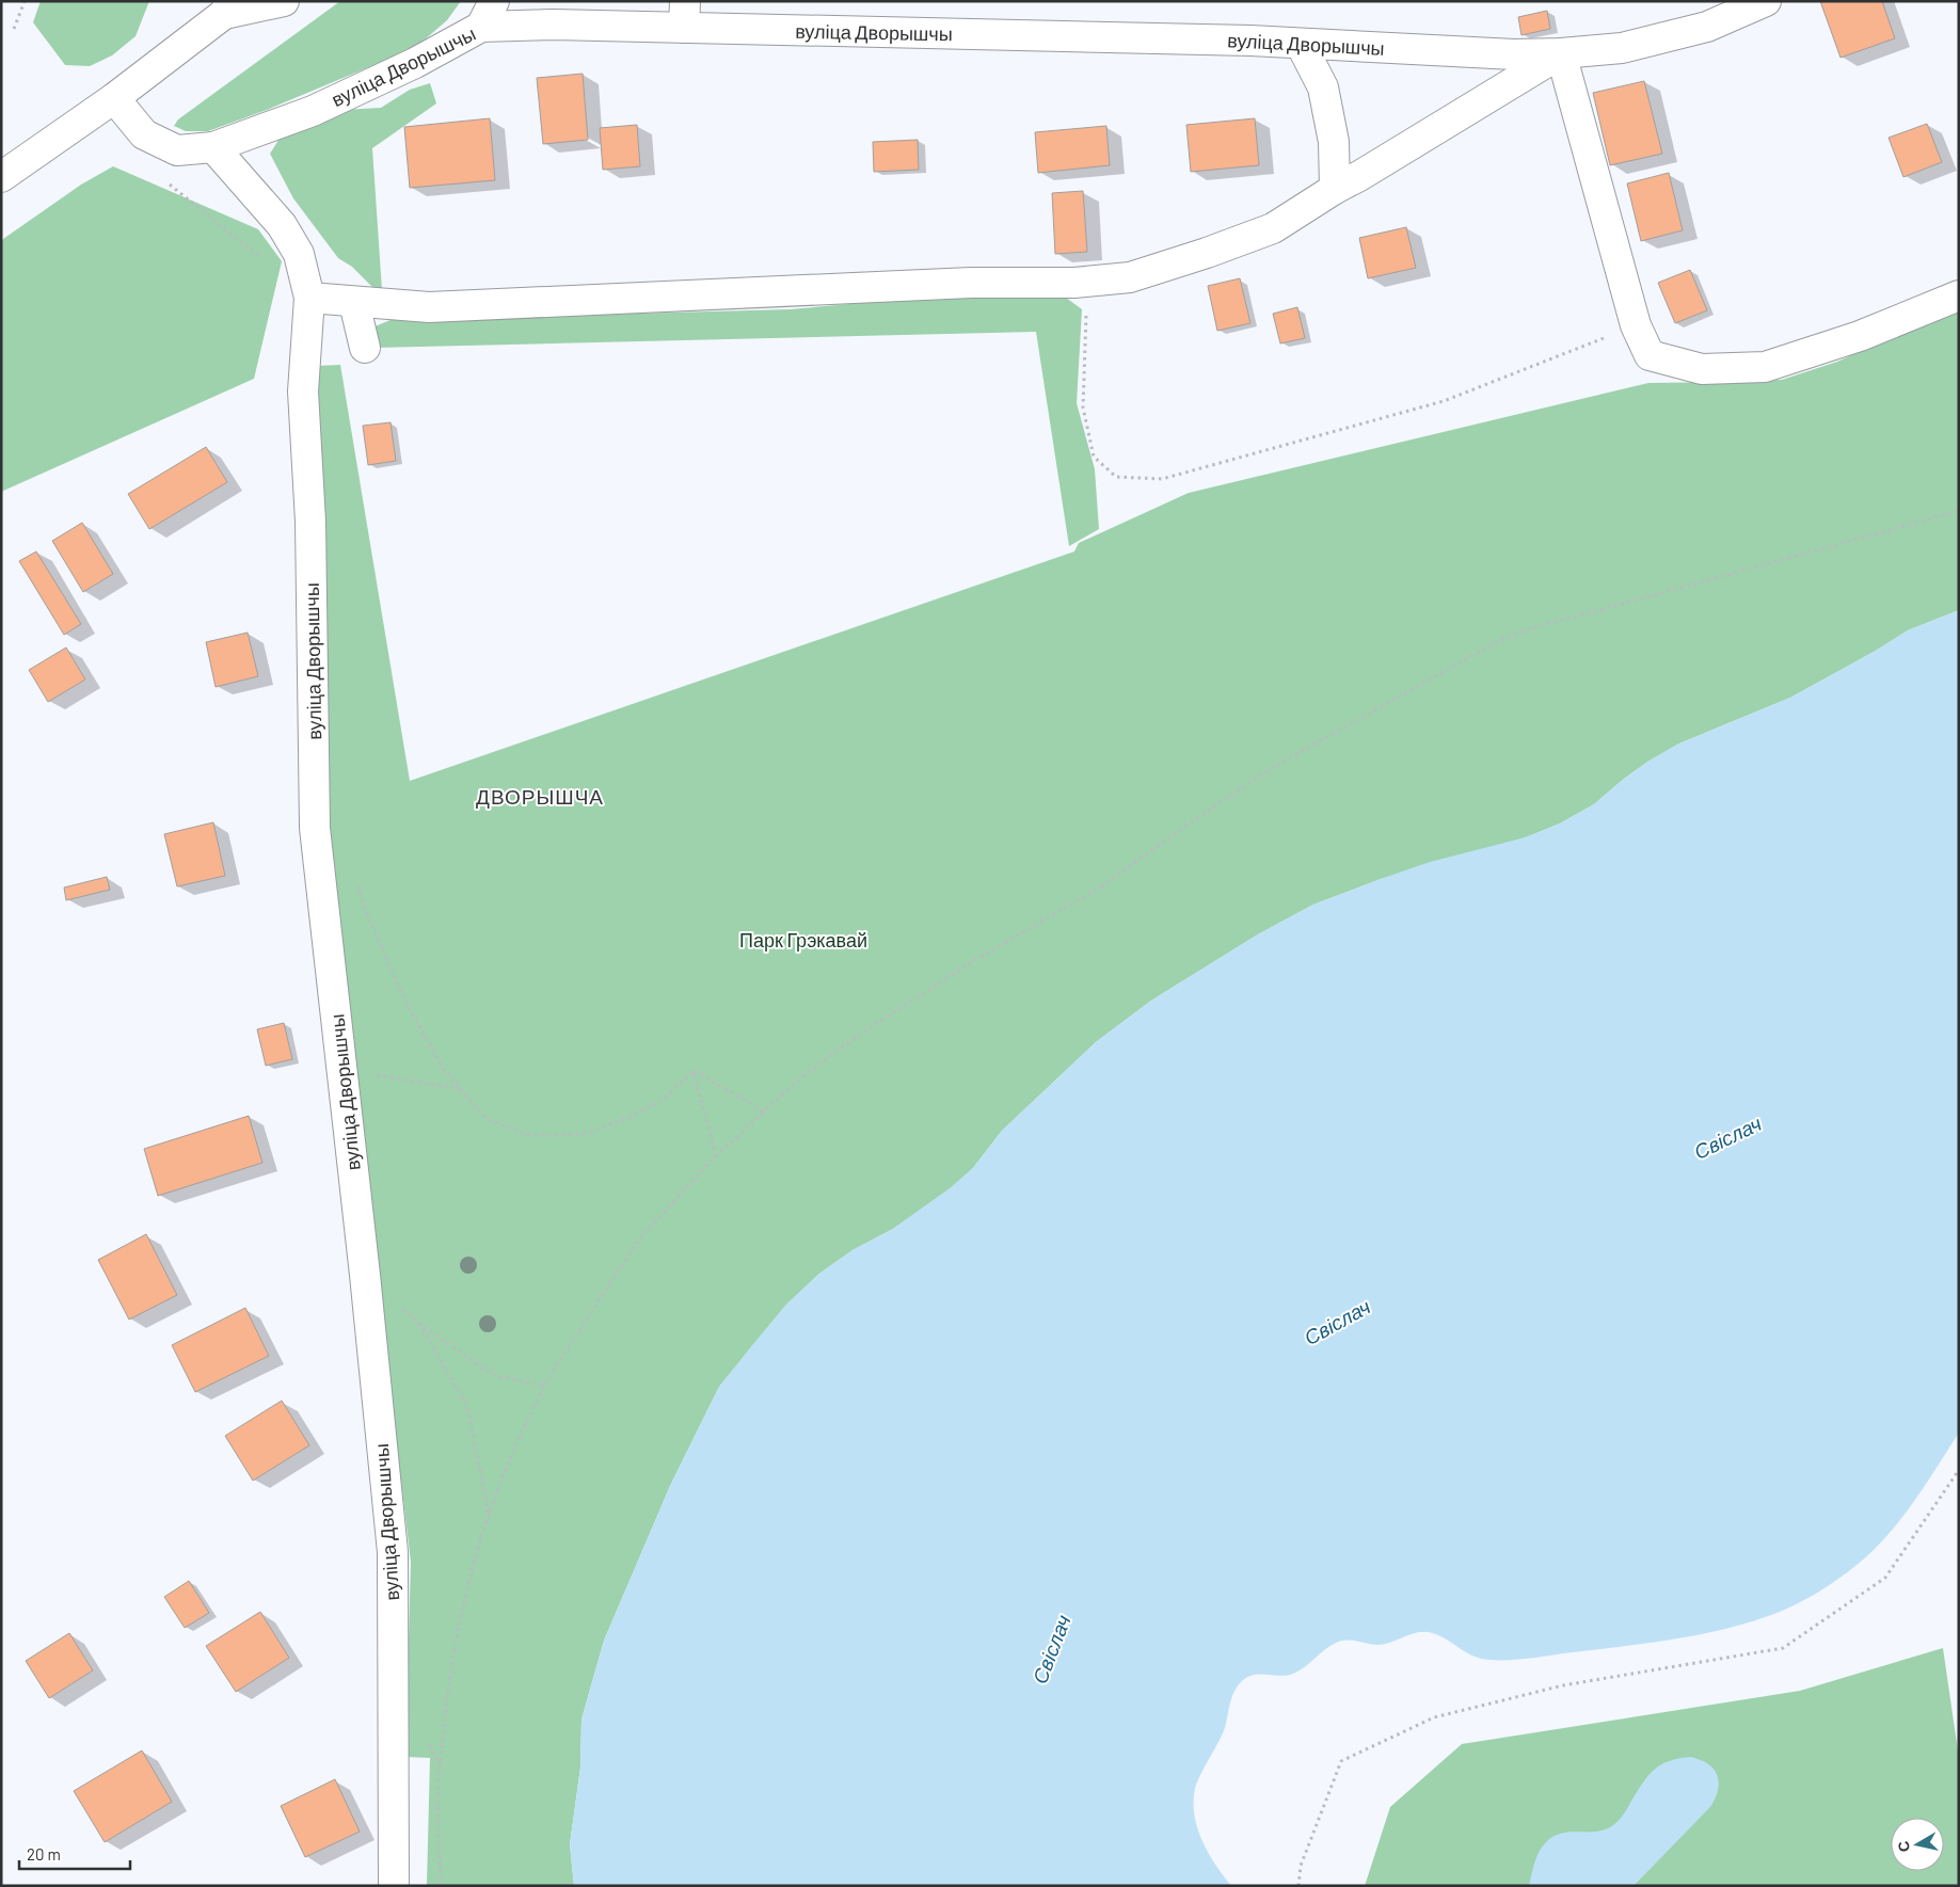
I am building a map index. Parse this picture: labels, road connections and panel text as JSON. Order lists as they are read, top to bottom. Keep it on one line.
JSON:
{"streets":{"street":["вуліца Дворышчы"]},"districts":["ДВОРЫШЧА"],"water":["Свіслач"],"parks":["Парк Грэкавай"],"scale_bar":"20 m","north":"left"}
